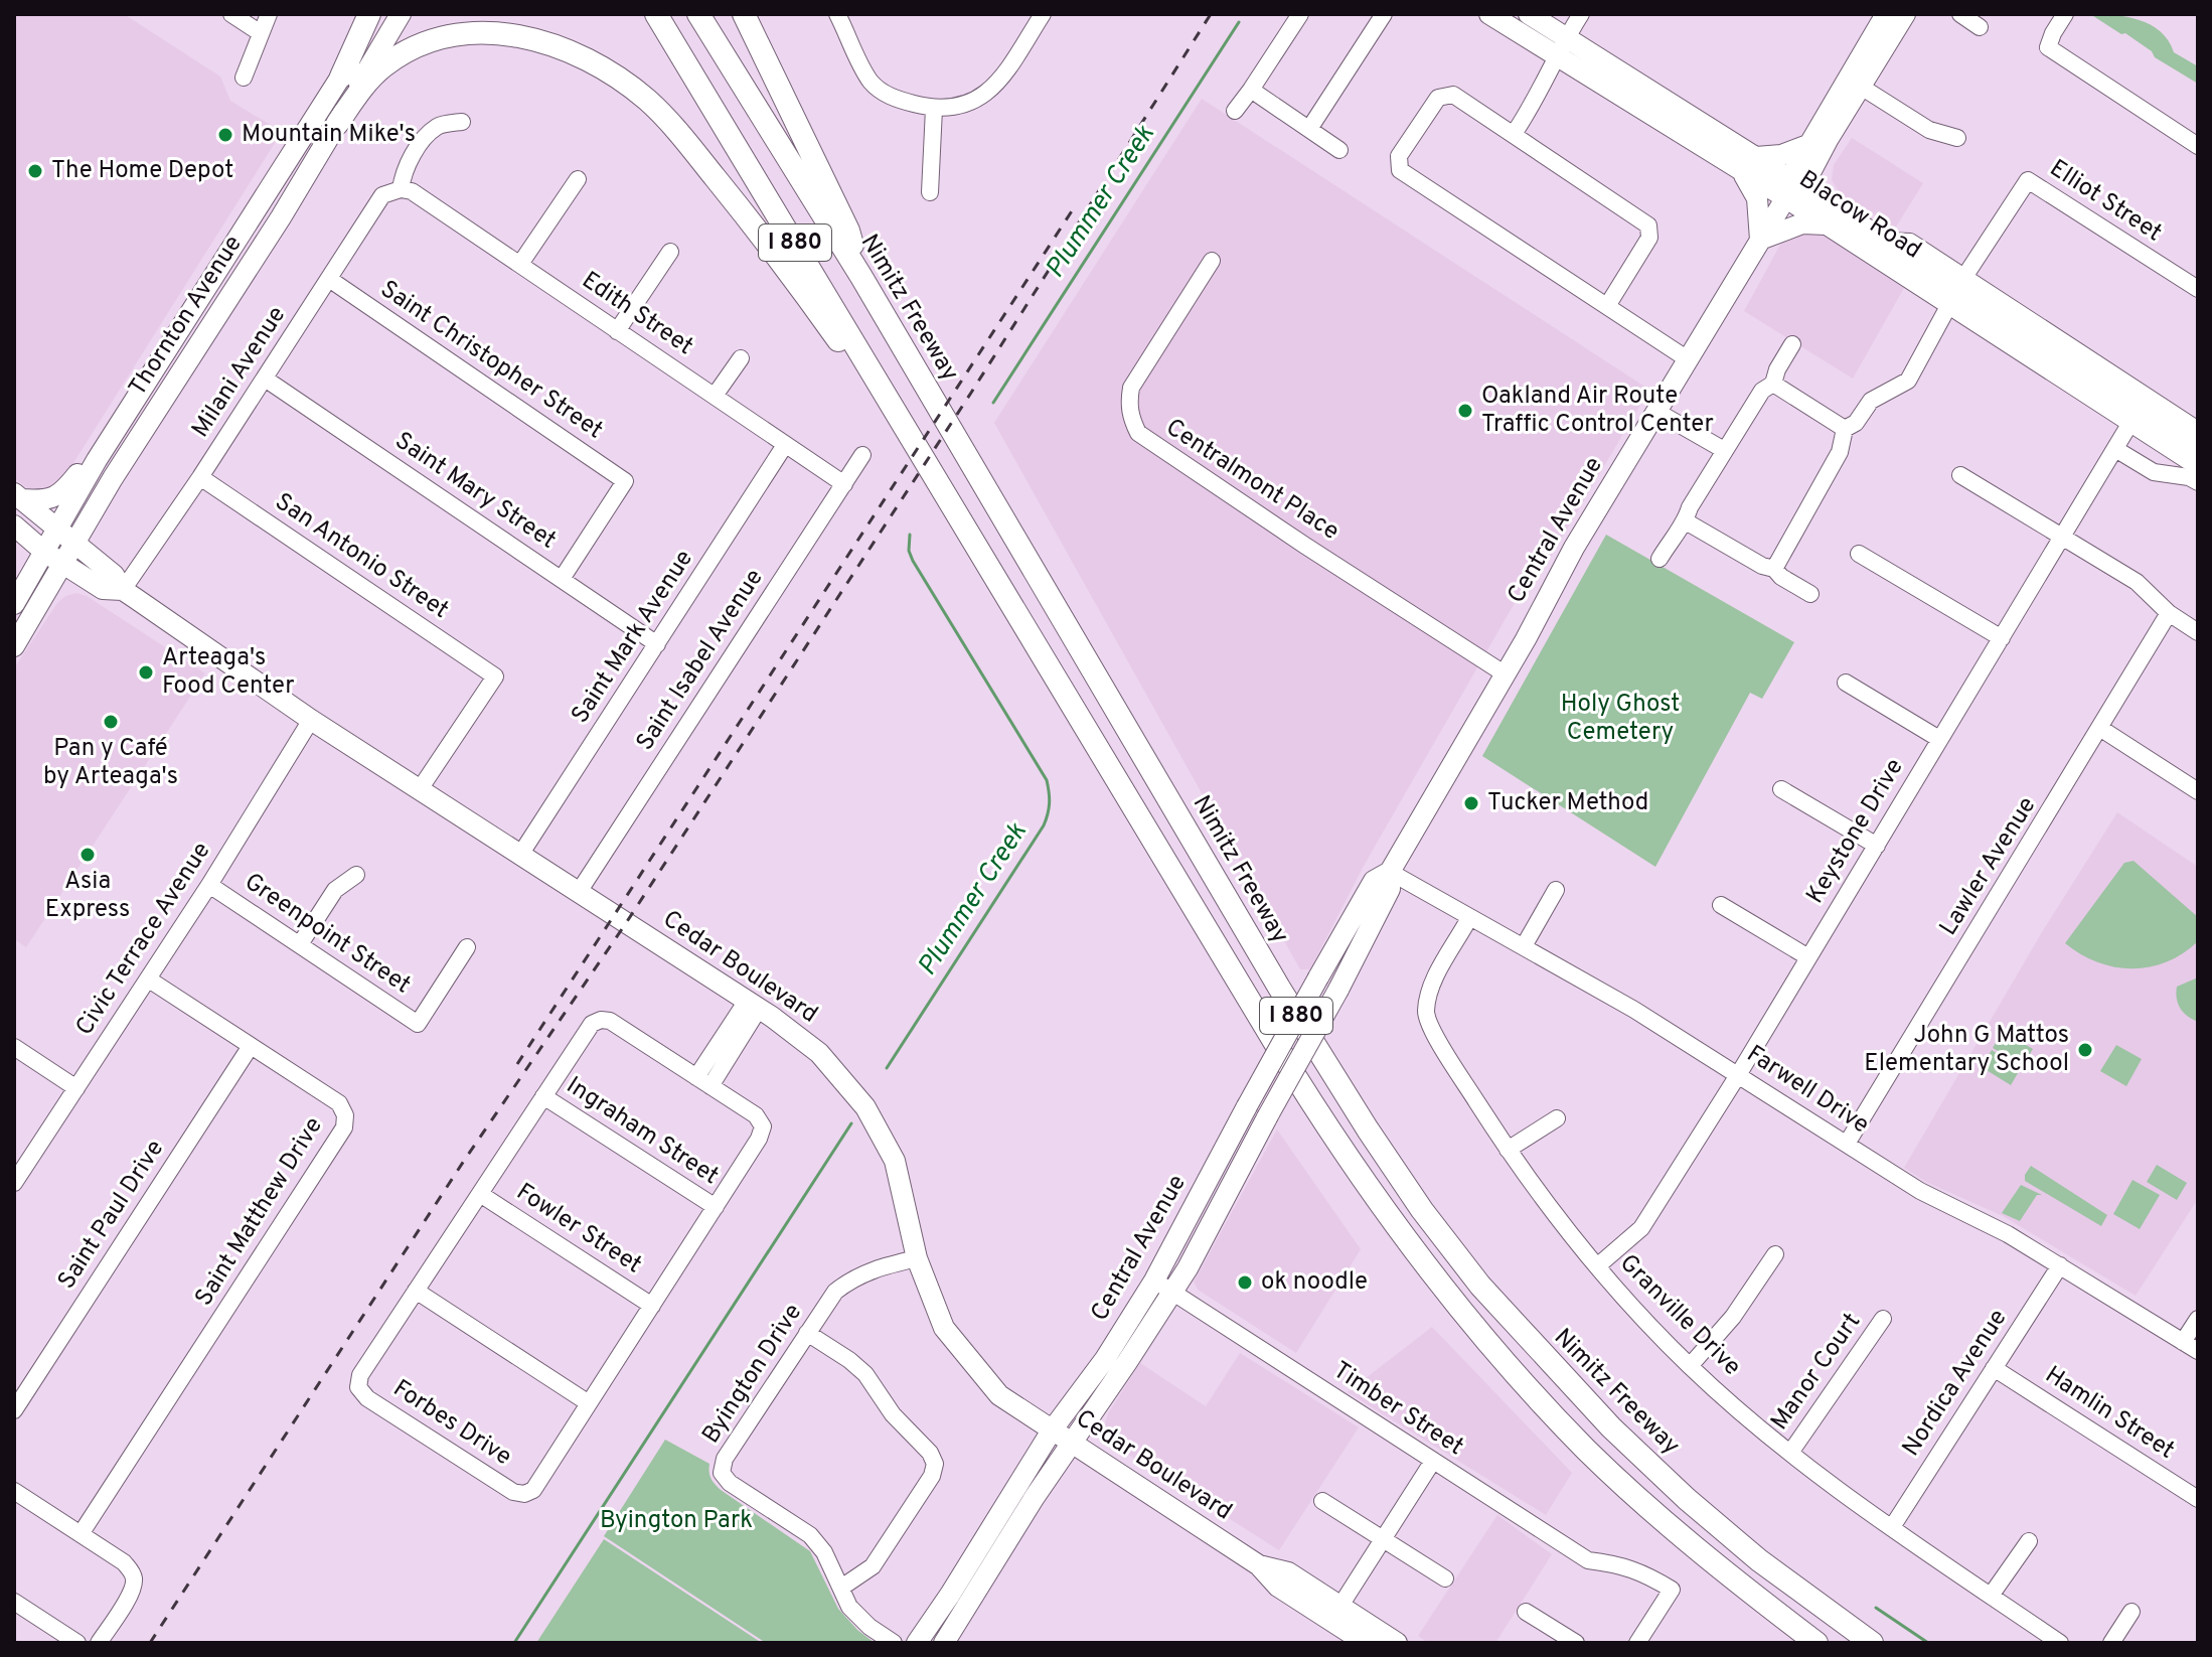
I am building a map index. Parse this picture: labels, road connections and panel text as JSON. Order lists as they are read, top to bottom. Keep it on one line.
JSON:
{"streets":{"highway":["I 880","Nimitz Freeway"],"main road":["Blacow Road","Thornton Avenue","Central Avenue","Cedar Boulevard"],"street":["Elliot Street","Edith Street","Saint Christopher Street","Milani Avenue","Centralmont Place","Saint Mary Street","San Antonio Street","Saint Mark Avenue","Saint Isabel Avenue","Keystone Drive","Lawler Avenue","Greenpoint Street","Civic Terrace Avenue","Farwell Drive","Ingraham Street","Saint Matthew Drive","Saint Paul Drive","Fowler Street","Granville Drive","Manor Court","Byington Drive","Nordica Avenue","Timber Street","Hamlin Street","Forbes Drive"]},"crossings":[["Elliot Street","Blacow Road"],["Blacow Road","Central Avenue"],["Blacow Road","Keystone Drive"],["Edith Street","Milani Avenue"],["Edith Street","Saint Mark Avenue"],["Edith Street","Saint Isabel Avenue"],["Thornton Avenue","Cedar Boulevard"],["Saint Christopher Street","Milani Avenue"],["Saint Christopher Street","Saint Mary Street"],["Milani Avenue","Saint Mary Street"],["Milani Avenue","San Antonio Street"],["Milani Avenue","Cedar Boulevard"],["Centralmont Place","Central Avenue"],["Saint Mary Street","Saint Mark Avenue"],["Central Avenue","Cedar Boulevard"],["Central Avenue","Farwell Drive"],["Central Avenue","Timber Street"],["San Antonio Street","Cedar Boulevard"],["Saint Mark Avenue","Cedar Boulevard"],["Saint Isabel Avenue","Cedar Boulevard"],["Keystone Drive","Farwell Drive"],["Keystone Drive","Granville Drive"],["Lawler Avenue","Farwell Drive"],["Greenpoint Street","Civic Terrace Avenue"],["Civic Terrace Avenue","Cedar Boulevard"],["Civic Terrace Avenue","Saint Matthew Drive"],["Cedar Boulevard","Byington Drive"],["Farwell Drive","Granville Drive"],["Farwell Drive","Nordica Avenue"],["Ingraham Street","Forbes Drive"],["Saint Matthew Drive","Saint Paul Drive"],["Fowler Street","Forbes Drive"],["Granville Drive","Manor Court"],["Granville Drive","Nordica Avenue"],["Nordica Avenue","Hamlin Street"]],"water":["Plummer Creek"],"parks":["Holy Ghost Cemetery","Byington Park"],"places":["Mountain Mike's","The Home Depot","Oakland Air Route Traffic Control Center","Arteaga's Food Center","Pan y Café by Arteaga's","Tucker Method","Asia Express","John G Mattos Elementary School","ok noodle"]}
